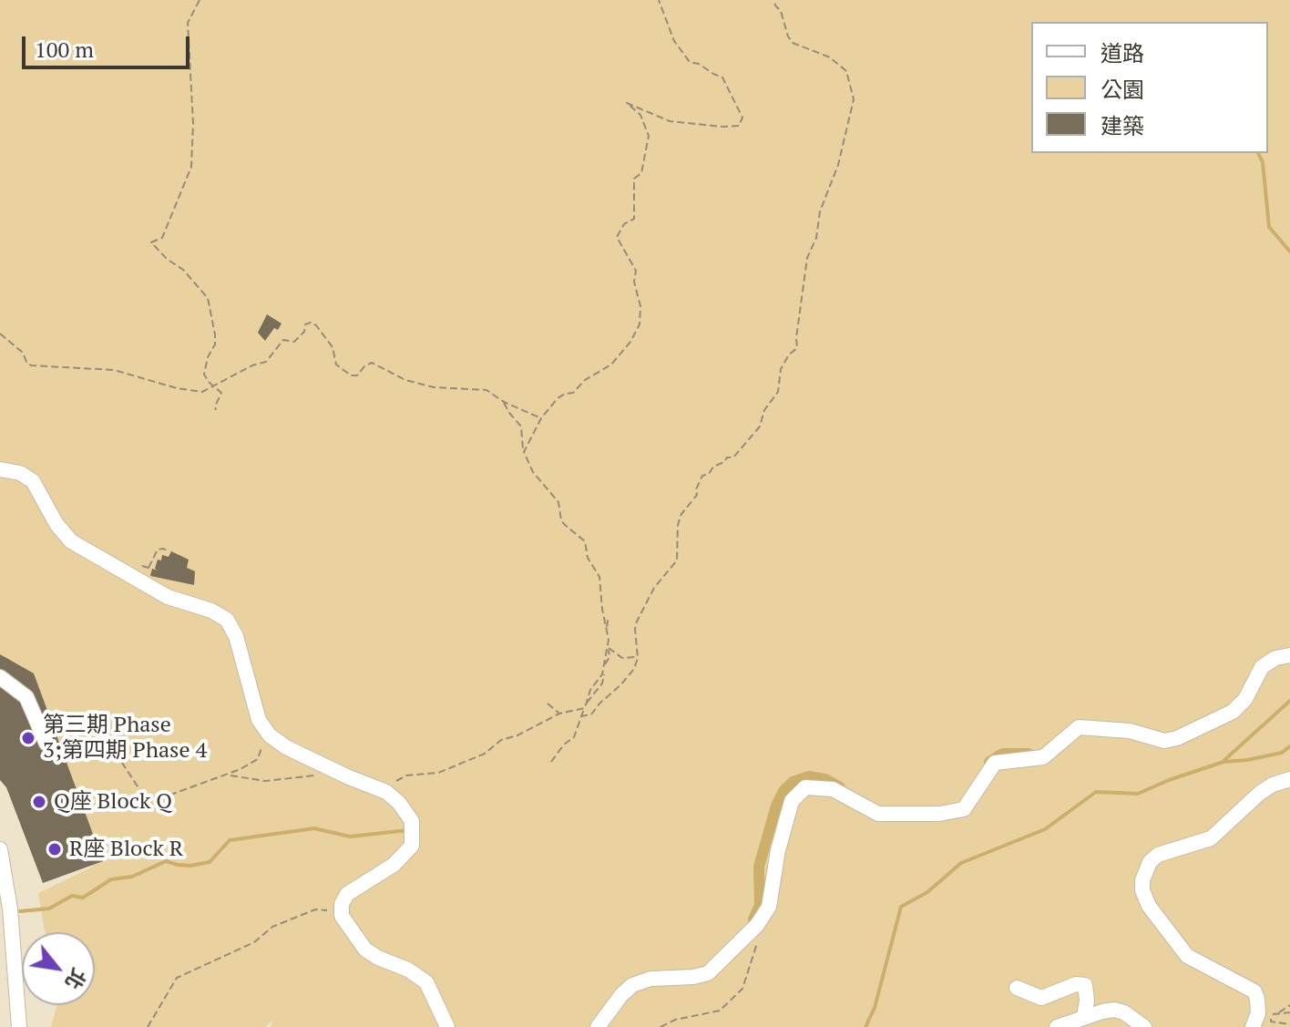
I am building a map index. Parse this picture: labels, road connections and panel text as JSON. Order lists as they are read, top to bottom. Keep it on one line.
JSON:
{"places":["第三期 Phase 3;第四期 Phase 4","Q座 Block Q","R座 Block R"],"legend":["道路","公園","建築"],"scale_bar":"100 m","north":"bottom right"}
